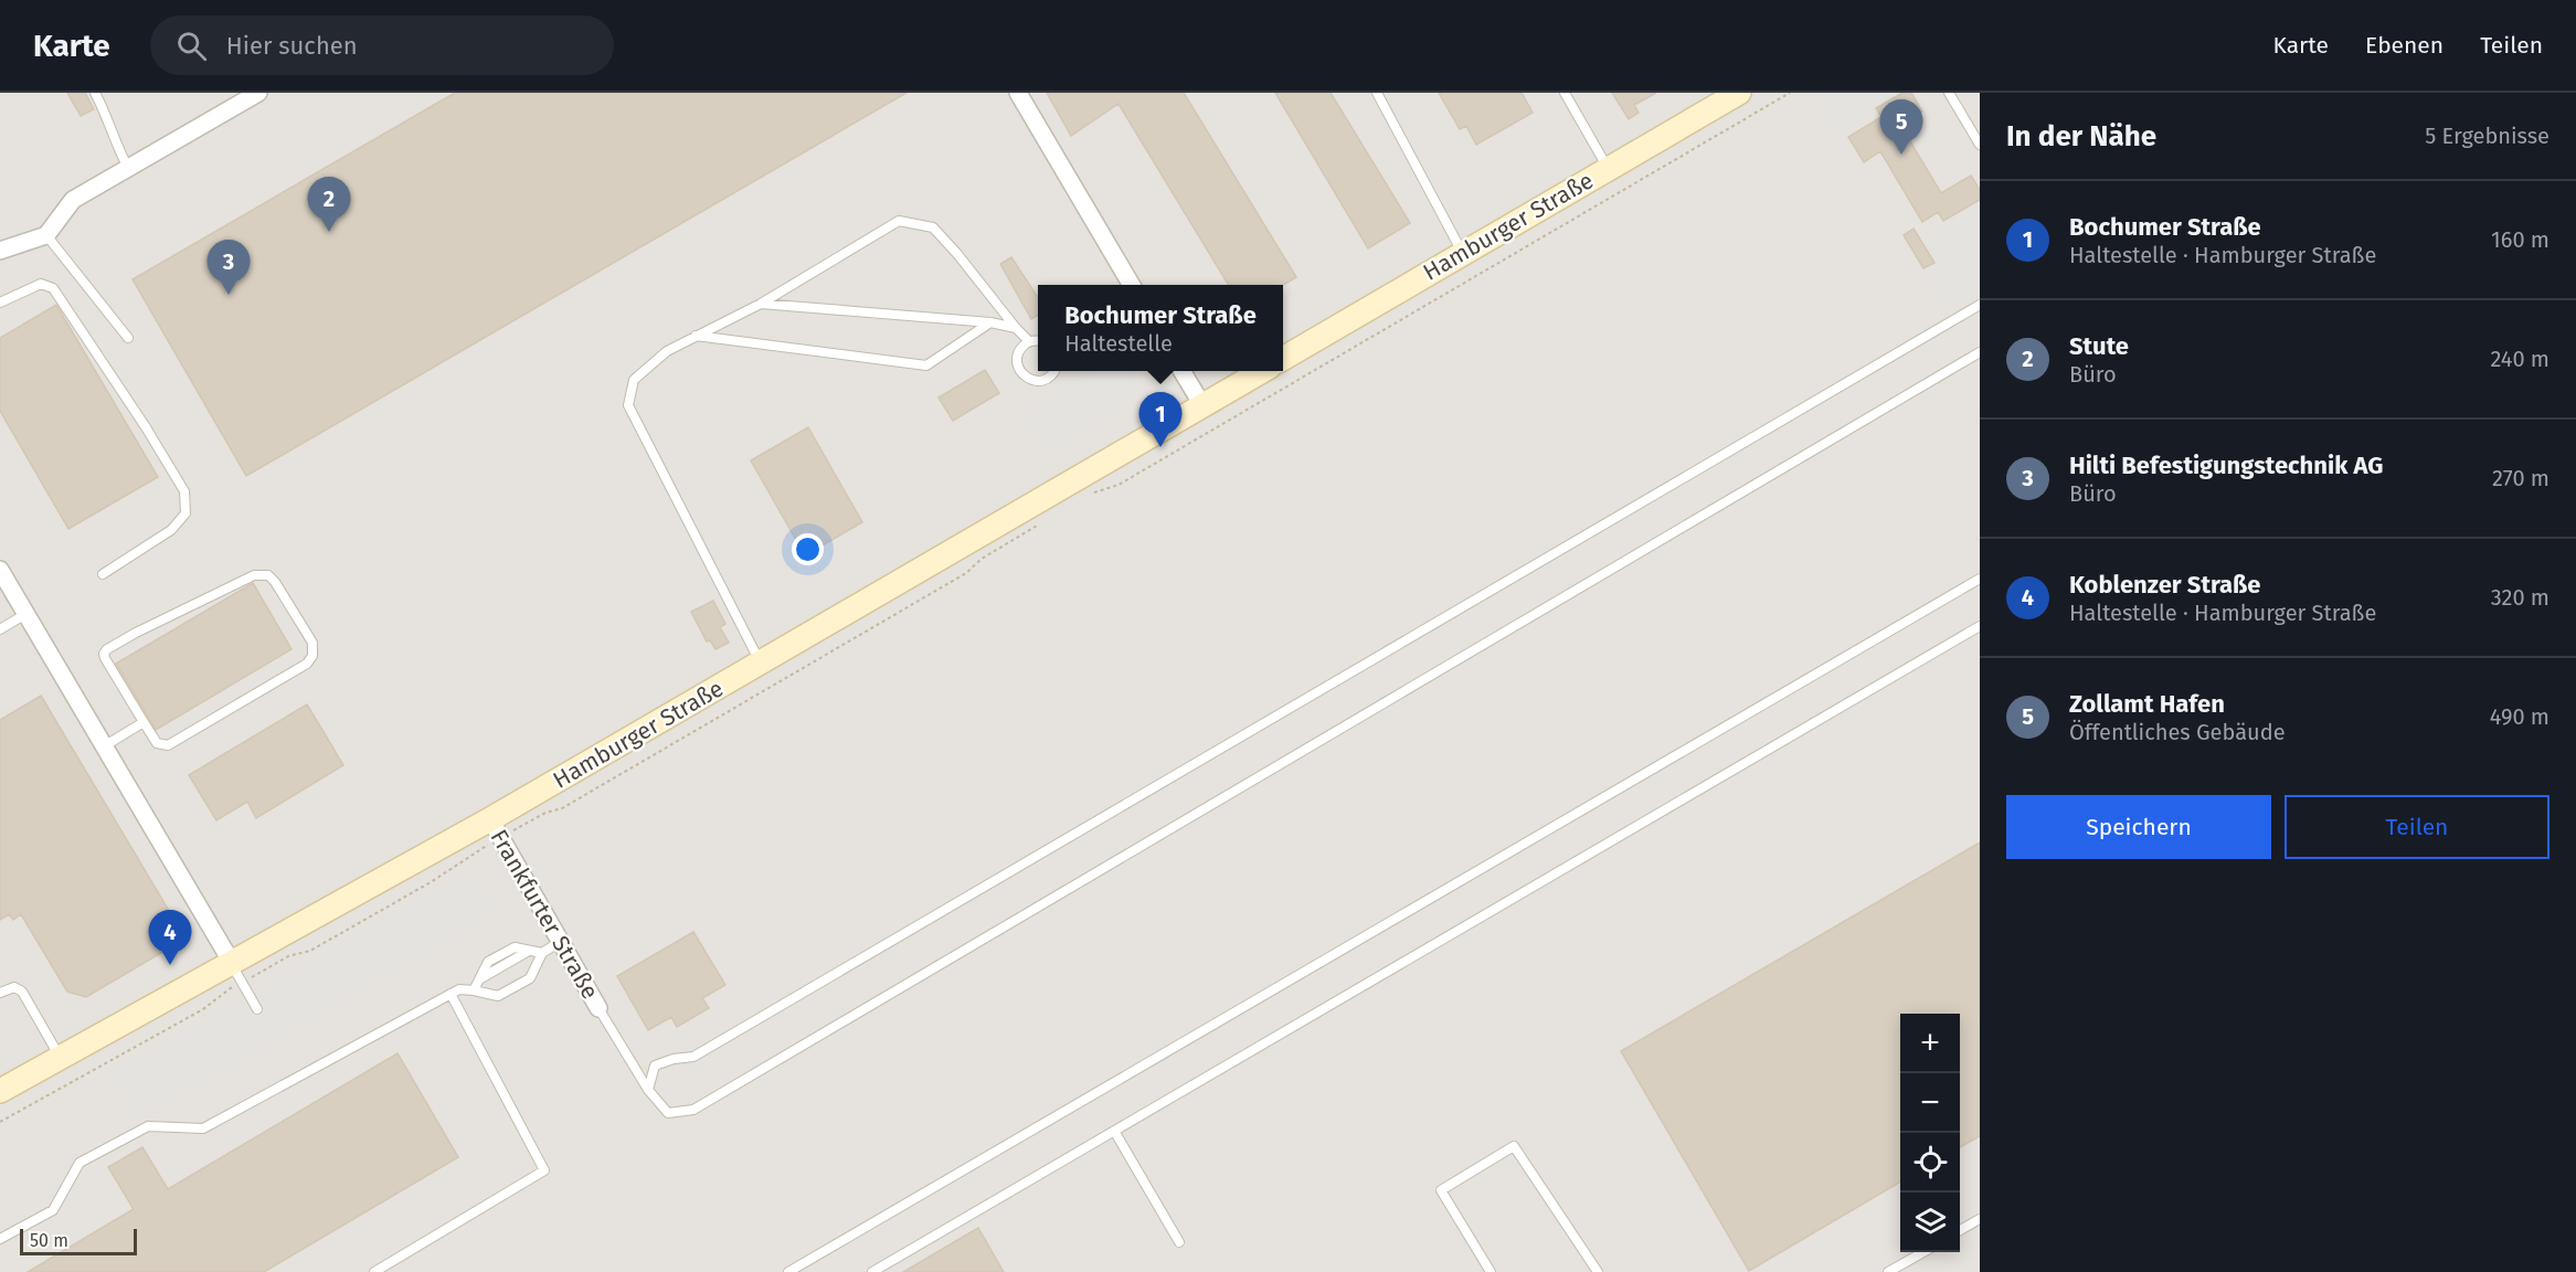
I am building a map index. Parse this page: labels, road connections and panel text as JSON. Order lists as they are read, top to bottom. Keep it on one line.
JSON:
{"streets":{"street":["Hamburger Straße","Frankfurter Straße"]},"crossings":[["Hamburger Straße","Frankfurter Straße"]],"scale_bar":"50 m","page":{"header":"Karte","search":"Hier suchen","nav":["Karte","Ebenen","Teilen"],"heading":["In der Nähe","5 Ergebnisse"],"pins":["5","2","3","1","4"],"list":[{"mark":"1","name":"Bochumer Straße","note":"Haltestelle · Hamburger Straße","value":"160 m"},{"mark":"2","name":"Stute","note":"Büro","value":"240 m"},{"mark":"3","name":"Hilti Befestigungstechnik AG","note":"Büro","value":"270 m"},{"mark":"4","name":"Koblenzer Straße","note":"Haltestelle · Hamburger Straße","value":"320 m"},{"mark":"5","name":"Zollamt Hafen","note":"Öffentliches Gebäude","value":"490 m"}],"popup":["Bochumer Straße","Haltestelle"],"buttons":["Speichern","Teilen"],"map_buttons":["+","−"],"scale":"50 m"}}
